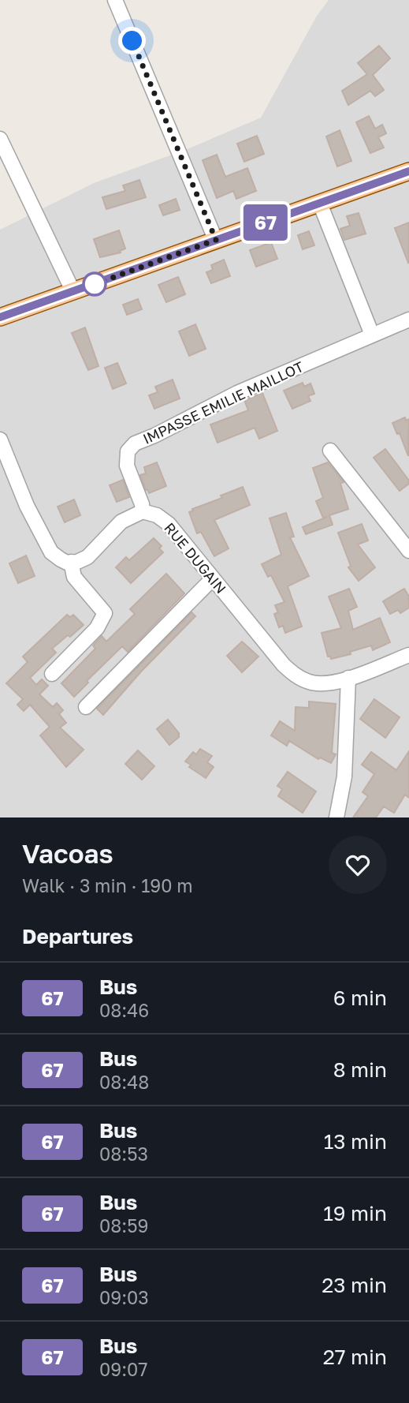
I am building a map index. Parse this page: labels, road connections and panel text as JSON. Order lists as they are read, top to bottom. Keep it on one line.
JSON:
{"streets":{"street":["IMPASSE EMILIE MAILLOT","RUE DUGAIN"]},"crossings":[["IMPASSE EMILIE MAILLOT","RUE DUGAIN"]],"lines":["bus line 67"],"page":{"on_map":"67","heading":[["Vacoas","Walk · 3 min · 190 m"],"Departures"],"list":[{"mark":"67","name":"Bus","note":"08:46","value":"6 min"},{"mark":"67","name":"Bus","note":"08:48","value":"8 min"},{"mark":"67","name":"Bus","note":"08:53","value":"13 min"},{"mark":"67","name":"Bus","note":"08:59","value":"19 min"},{"mark":"67","name":"Bus","note":"09:03","value":"23 min"},{"mark":"67","name":"Bus","note":"09:07","value":"27 min"}]}}
